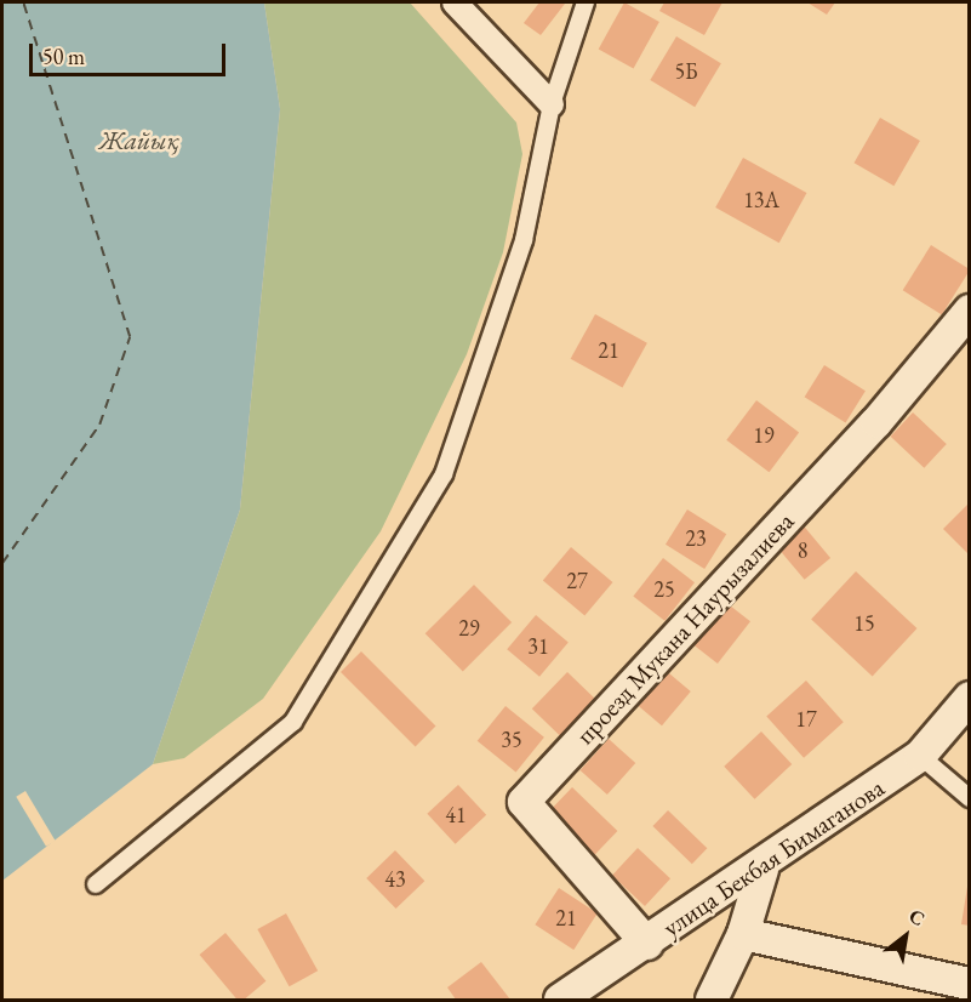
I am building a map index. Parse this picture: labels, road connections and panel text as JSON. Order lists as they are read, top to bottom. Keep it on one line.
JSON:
{"streets":{"street":["проезд Мукана Наурызалиева","улица Бекбая Бимаганова"]},"crossings":[["проезд Мукана Наурызалиева","улица Бекбая Бимаганова"]],"water":["Жайық"],"house_numbers":["5Б","13А","21","19","23","8","27","25","15","29","31","17","35","41","43","21"],"scale_bar":"50 m","north":"top right"}
